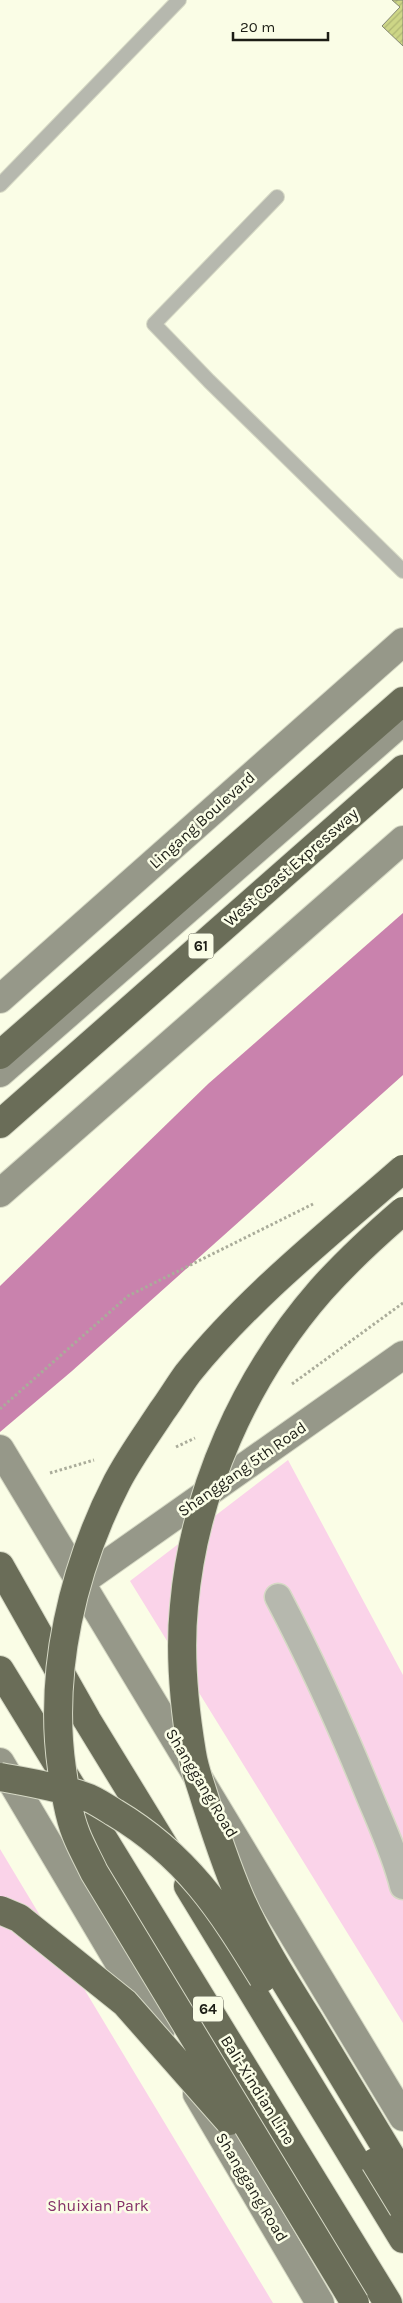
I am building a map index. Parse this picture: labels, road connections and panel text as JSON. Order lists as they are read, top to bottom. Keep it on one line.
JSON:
{"streets":{"highway":["West Coast Expressway","61","64","Bali-Xindian Line"],"street":["Lingang Boulevard","Shanggang 5th Road","Shanggang Road"]},"crossings":[["Shanggang 5th Road","Shanggang Road"]],"parks":["Shuixian Park"],"scale_bar":"20 m"}
